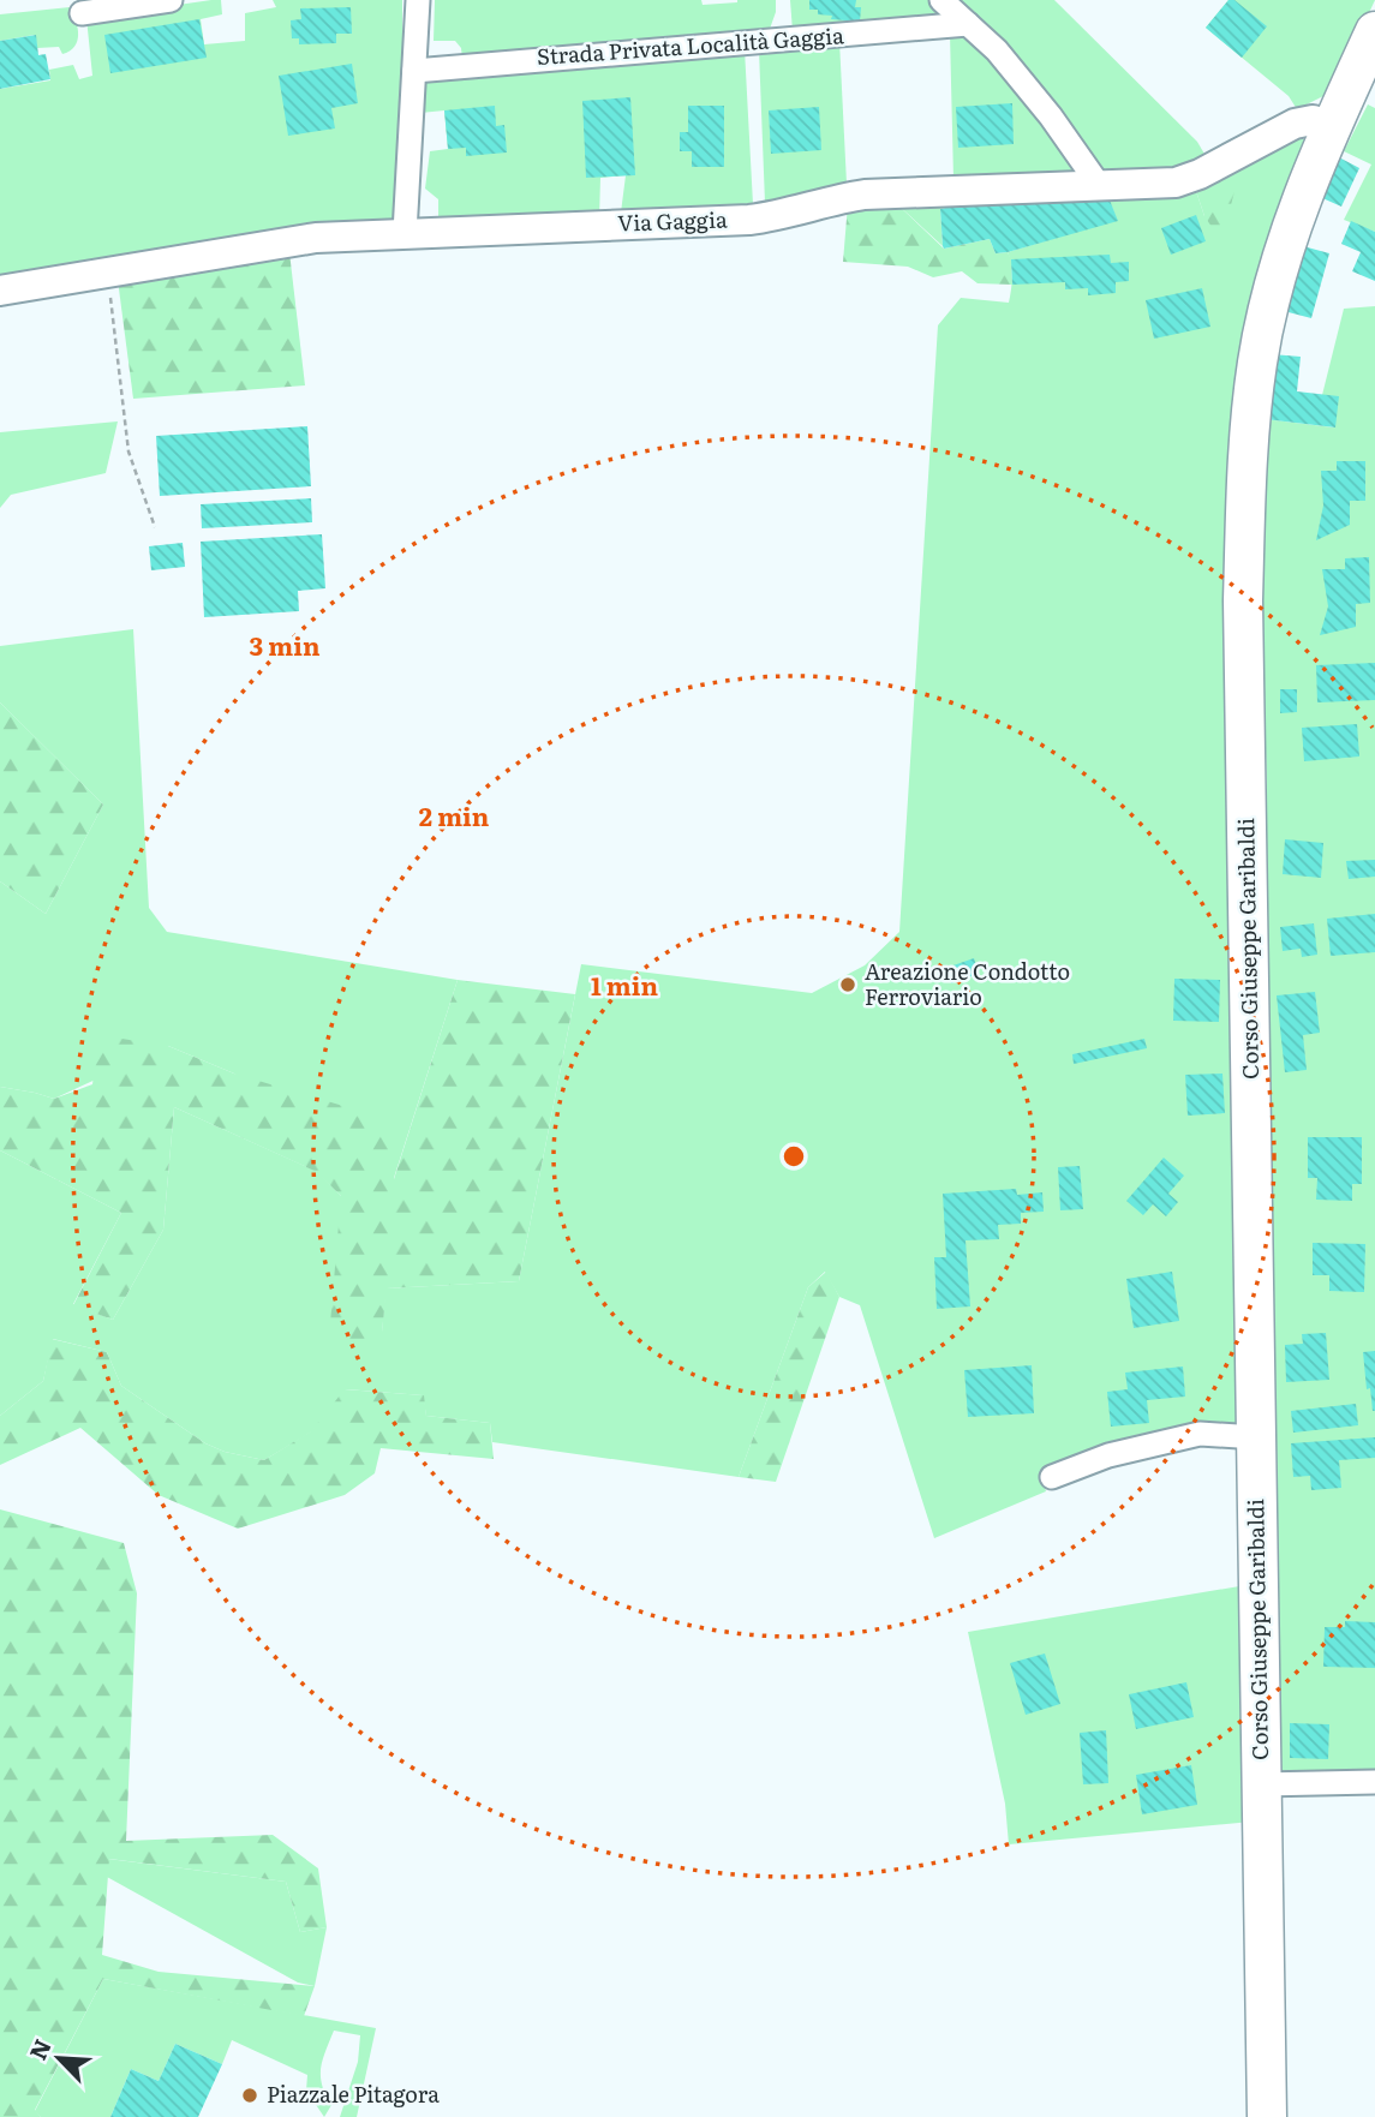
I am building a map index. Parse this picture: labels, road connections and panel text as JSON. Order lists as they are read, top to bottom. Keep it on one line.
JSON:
{"streets":{"main road":["Corso Giuseppe Garibaldi"],"street":["Strada Privata Località Gaggia","Via Gaggia"]},"crossings":[["Via Gaggia","Corso Giuseppe Garibaldi"]],"places":["Areazione Condotto Ferroviario","Piazzale Pitagora"],"north":"top left","rings":["3 min","2 min","1 min"]}
